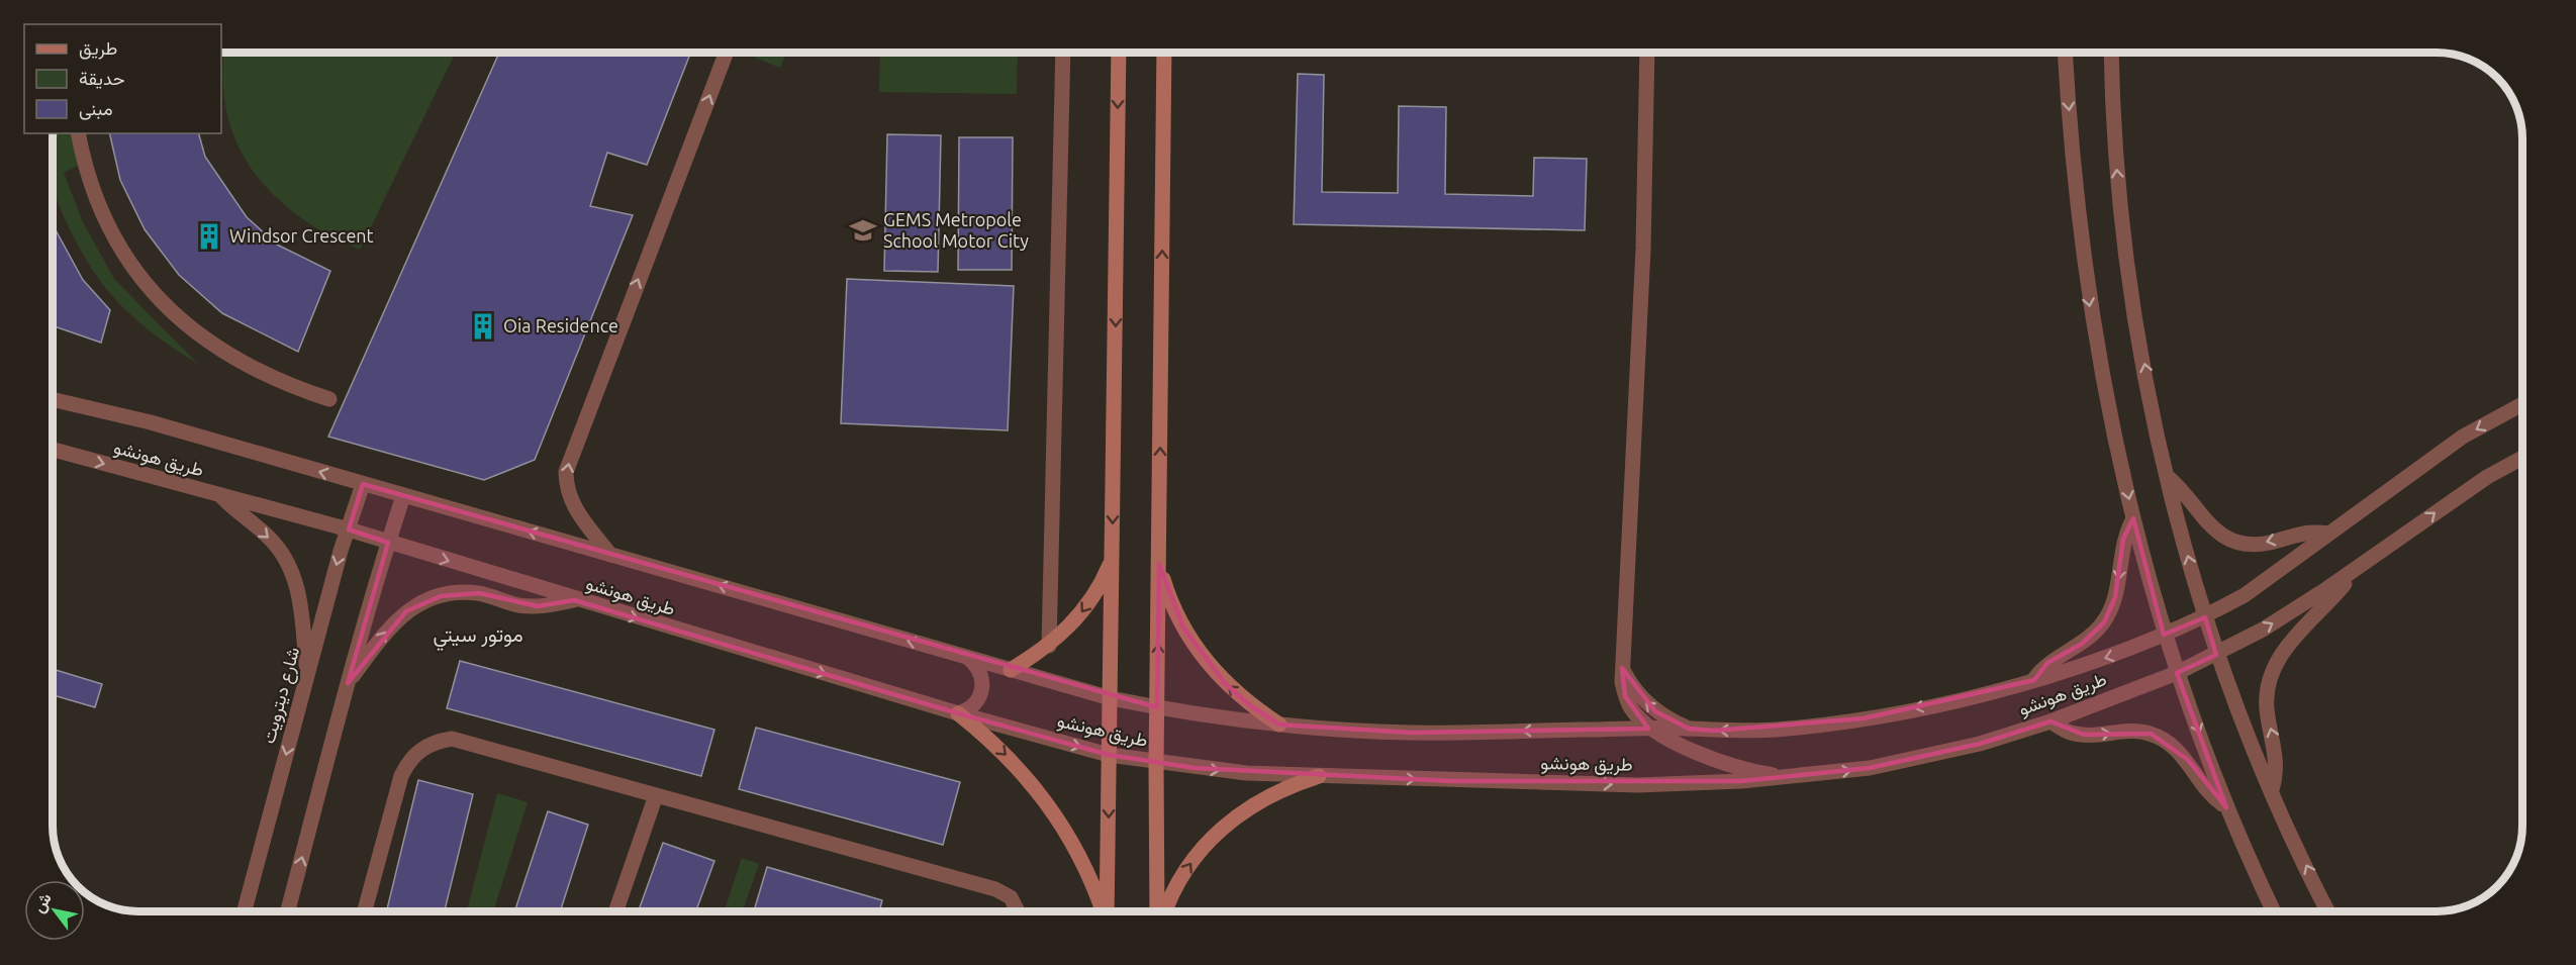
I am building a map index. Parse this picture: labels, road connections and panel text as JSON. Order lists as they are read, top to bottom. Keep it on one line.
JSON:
{"streets":{"street":["طريق هونشو","شارع ديترويت"]},"crossings":[["طريق هونشو","شارع ديترويت"]],"districts":["موتور سيتي"],"places":{"school or university":["GEMS Metropole School Motor City"],"building":["Windsor Crescent","Oia Residence"]},"legend":["طريق","حديقة","مبنى"],"north":"top left"}
